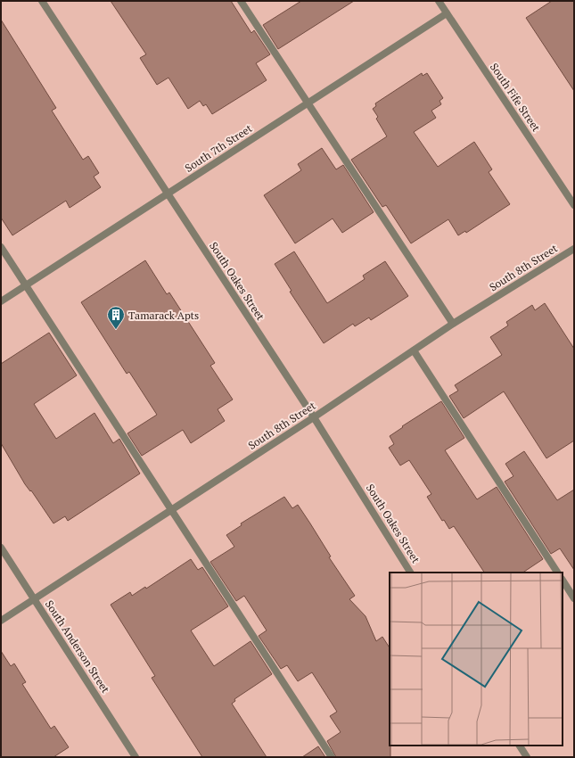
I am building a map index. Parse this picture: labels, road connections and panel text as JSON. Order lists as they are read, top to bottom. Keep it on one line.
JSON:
{"streets":{"street":["South Fife Street","South 7th Street","South 8th Street","South Oakes Street","South Anderson Street"]},"crossings":[["South Fife Street","South 7th Street"],["South 7th Street","South Oakes Street"],["South 8th Street","South Oakes Street"],["South 8th Street","South Anderson Street"]],"places":{"building":["Tamarack Apts"]}}
